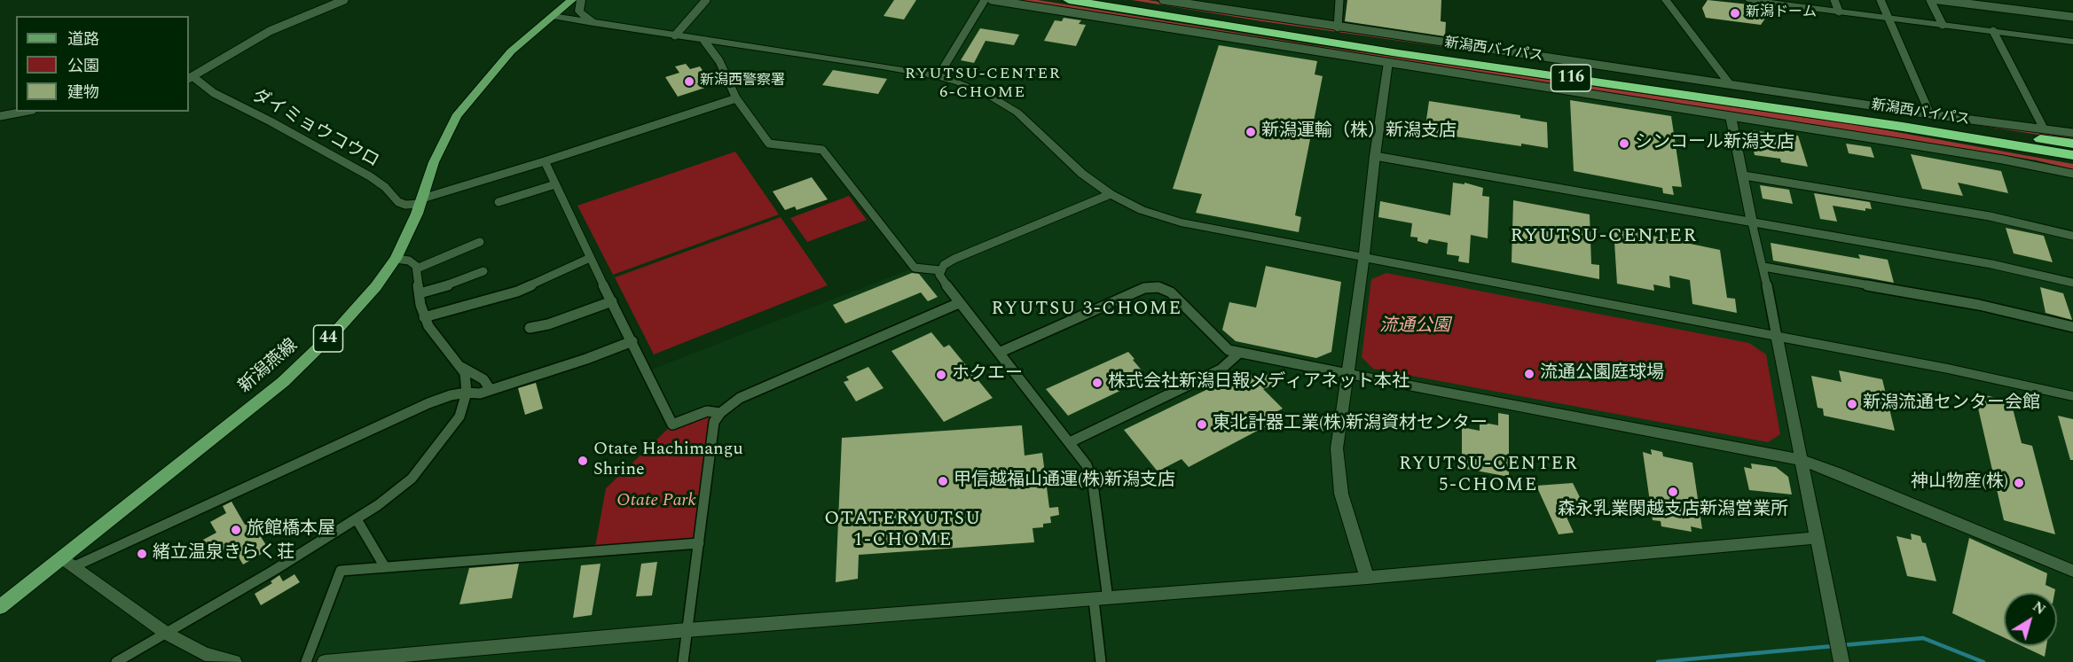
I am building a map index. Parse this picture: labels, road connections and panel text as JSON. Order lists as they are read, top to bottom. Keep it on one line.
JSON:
{"streets":{"highway":["新潟西バイパス","116"],"main road":["44","新潟燕線"],"street":["ダイミョウコウロ"]},"crossings":[["ダイミョウコウロ","新潟燕線"]],"districts":["RYUTSU-CENTER 6-CHOME","RYUTSU-CENTER","RYUTSU 3-CHOME","RYUTSU-CENTER 5-CHOME","OTATERYUTSU 1-CHOME"],"parks":["流通公園","Otate Park"],"places":["新潟ドーム","新潟西警察署","新潟運輸（株）新潟支店","シンコール新潟支店","流通公園庭球場","ホクエー","株式会社新潟日報メディアネット本社","新潟流通センター会館","東北計器工業(株)新潟資材センター","Otate Hachimangu Shrine","甲信越福山通運(株)新潟支店","神山物産(株)","森永乳業関越支店新潟営業所","旅館橋本屋","緒立温泉きらく荘"],"legend":["道路","公園","建物"],"north":"top right"}
